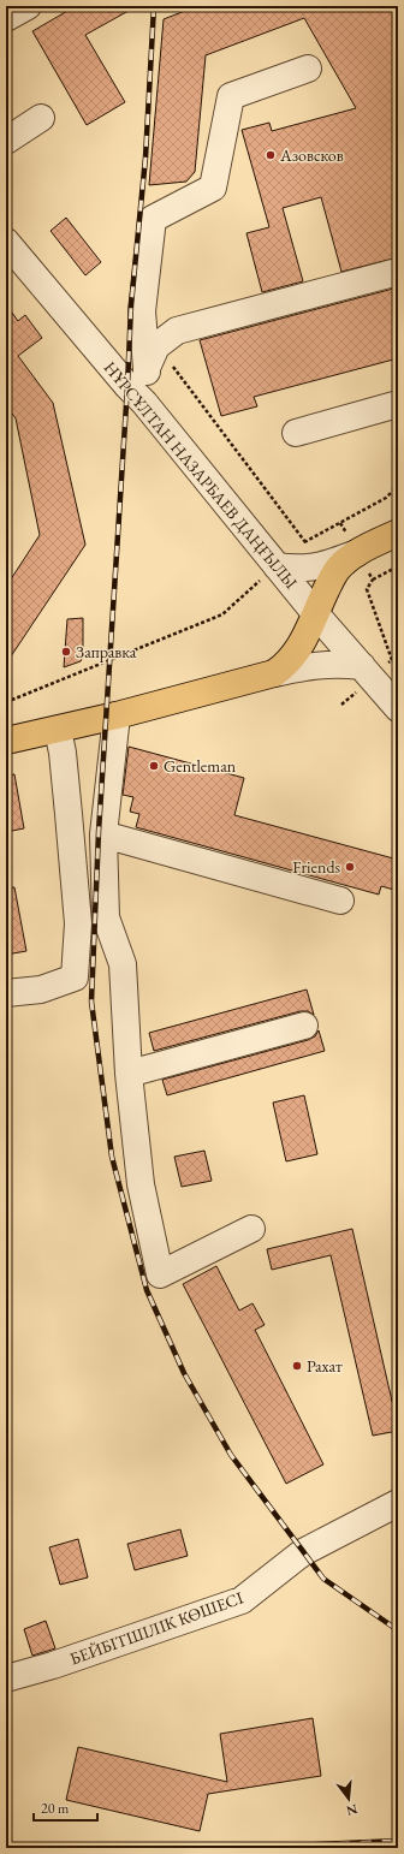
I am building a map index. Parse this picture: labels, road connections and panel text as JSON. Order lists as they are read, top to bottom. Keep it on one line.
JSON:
{"streets":{"street":["НҰРСҰЛТАН НАЗАРБАЕВ ДАҢҒЫЛЫ","БЕЙБІТШІЛІК КӨШЕСІ"]},"places":["Азовсков","Заправка","Gentleman","Friends","Рахат"],"scale_bar":"20 m","north":"bottom"}
